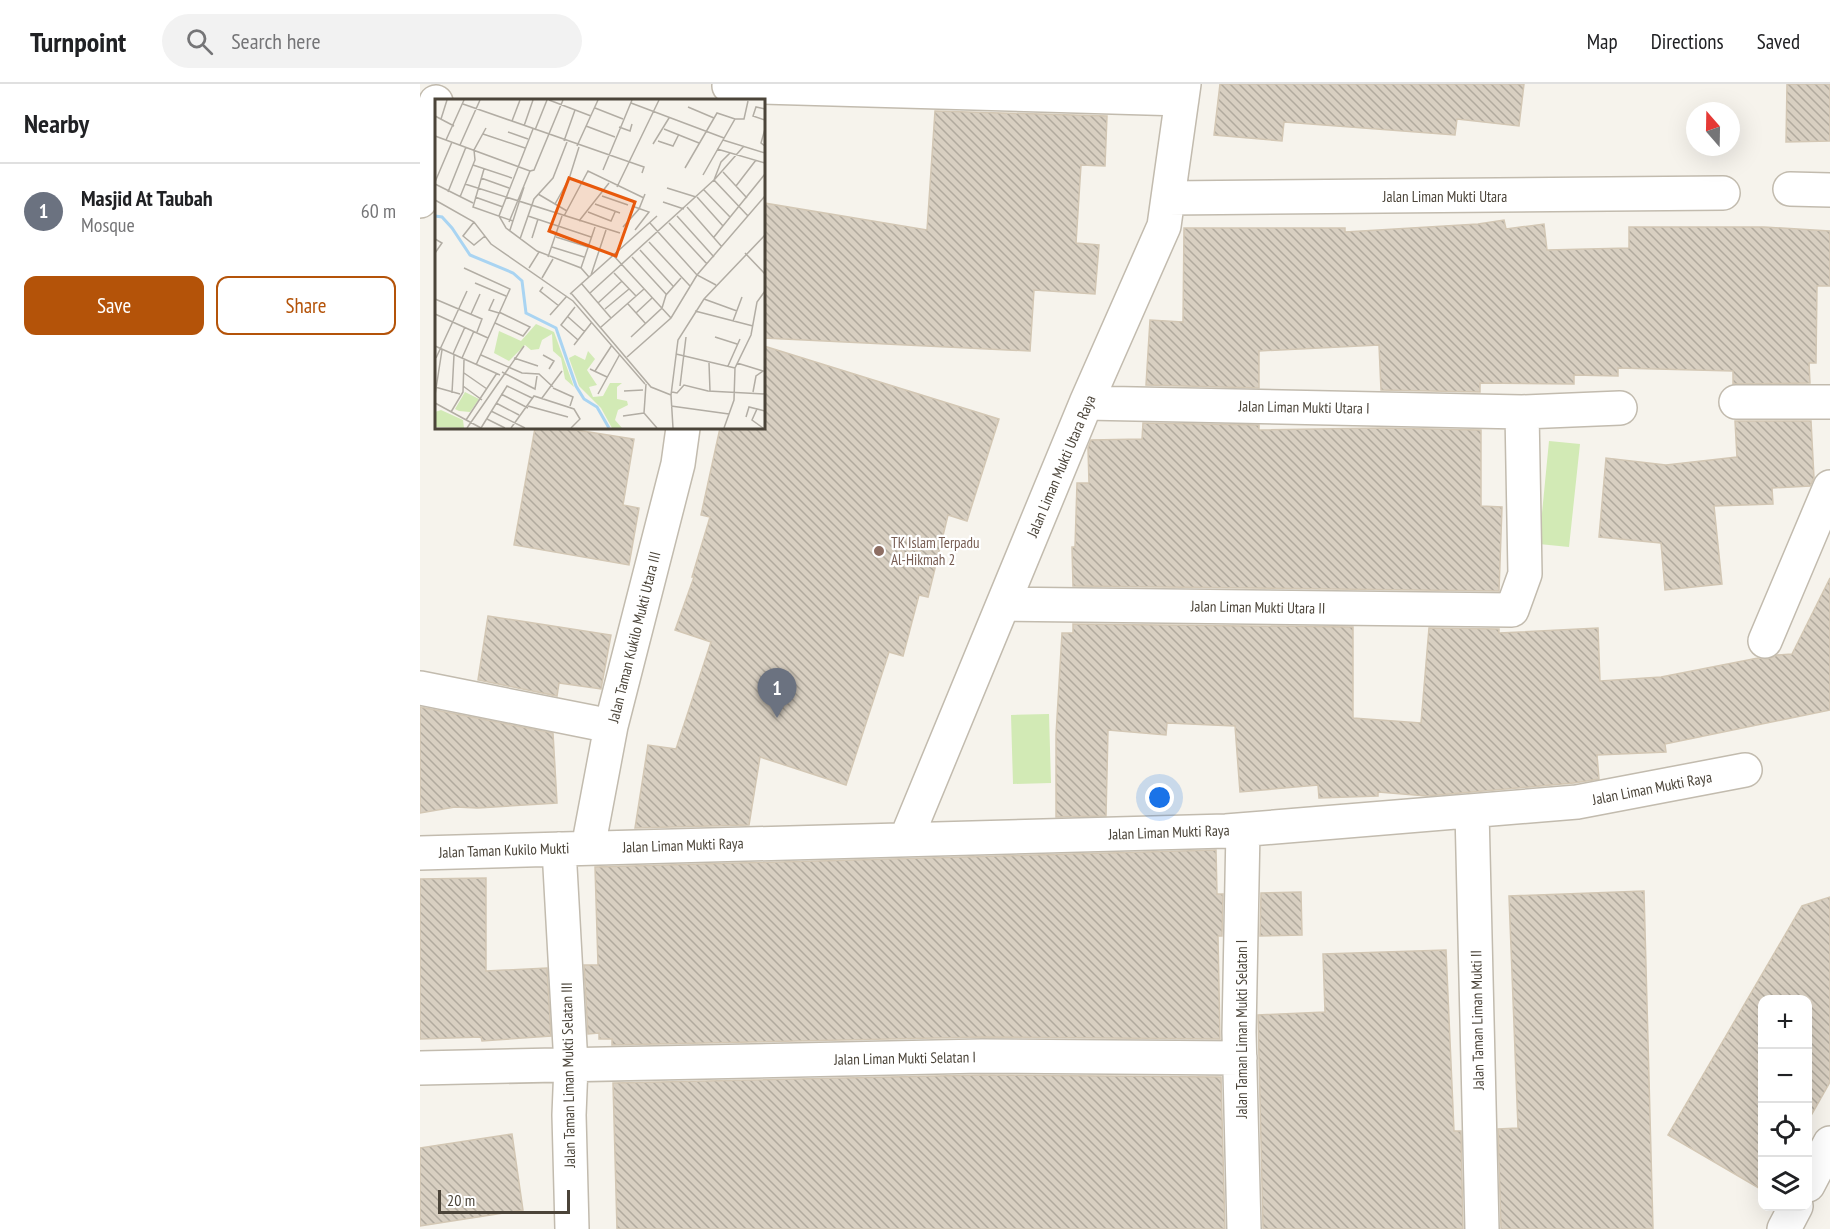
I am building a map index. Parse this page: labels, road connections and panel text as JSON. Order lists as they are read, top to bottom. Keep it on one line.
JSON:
{"streets":{"street":["Jalan Liman Mukti Utara","Jalan Liman Mukti Utara I","Jalan Liman Mukti Utara Raya","Jalan Liman Mukti Utara II","Jalan Taman Kukilo Mukti Utara III","Jalan Liman Mukti Raya","Jalan Taman Kukilo Mukti","Jalan Taman Liman Mukti II","Jalan Taman Liman Mukti Selatan I","Jalan Liman Mukti Selatan I","Jalan Taman Liman Mukti Selatan III"]},"crossings":[["Jalan Liman Mukti Utara","Jalan Liman Mukti Utara Raya"],["Jalan Liman Mukti Utara I","Jalan Liman Mukti Utara Raya"],["Jalan Liman Mukti Utara I","Jalan Liman Mukti Utara II"],["Jalan Liman Mukti Utara Raya","Jalan Liman Mukti Utara II"],["Jalan Liman Mukti Utara Raya","Jalan Liman Mukti Raya"],["Jalan Taman Kukilo Mukti Utara III","Jalan Liman Mukti Raya"],["Jalan Taman Kukilo Mukti Utara III","Jalan Taman Kukilo Mukti"],["Jalan Taman Kukilo Mukti Utara III","Jalan Taman Liman Mukti Selatan III"],["Jalan Liman Mukti Raya","Jalan Taman Kukilo Mukti"],["Jalan Liman Mukti Raya","Jalan Taman Liman Mukti II"],["Jalan Liman Mukti Raya","Jalan Taman Liman Mukti Selatan I"],["Jalan Liman Mukti Raya","Jalan Taman Liman Mukti Selatan III"],["Jalan Taman Kukilo Mukti","Jalan Taman Liman Mukti Selatan III"],["Jalan Taman Liman Mukti Selatan I","Jalan Liman Mukti Selatan I"],["Jalan Liman Mukti Selatan I","Jalan Taman Liman Mukti Selatan III"]],"places":["TK Islam Terpadu Al-Hikmah 2"],"scale_bar":"20 m","north":"top","page":{"header":"Turnpoint","search":"Search here","nav":["Map","Directions","Saved"],"heading":"Nearby","list":[{"mark":"1","name":"Masjid At Taubah","note":"Mosque","value":"60 m"}],"buttons":["Save","Share"],"pins":"1","map_buttons":["+","−"],"scale":"20 m"}}
